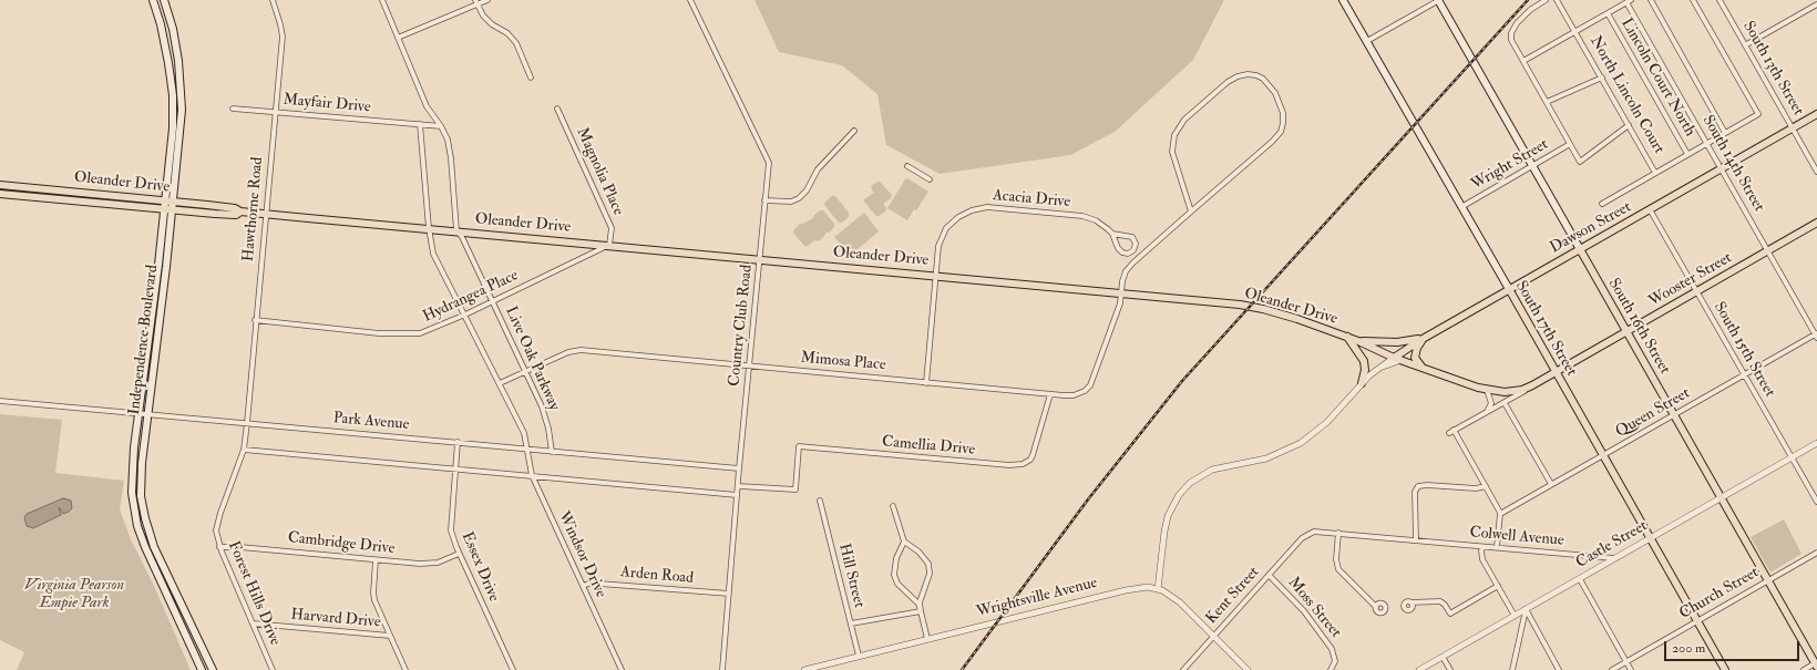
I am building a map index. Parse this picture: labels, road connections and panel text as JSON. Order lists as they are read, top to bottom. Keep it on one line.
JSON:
{"streets":{"main road":["Oleander Drive","Dawson Street","Wooster Street","South 16th Street","South 17th Street","Independence Boulevard"],"street":["South 13th Street","Lincoln Court North","North Lincoln Court","Mayfair Drive","South 14th Street","Wright Street","Magnolia Place","Acacia Drive","Hawthorne Road","Hydrangea Place","Country Club Road","South 15th Street","Live Oak Parkway","Mimosa Place","Queen Street","Park Avenue","Camellia Drive","Colwell Avenue","Cambridge Drive","Castle Street","Windsor Drive","Essex Drive","Arden Road","Hill Street","Forest Hills Drive","Church Street","Kent Street","Wrightsville Avenue","Moss Street","Harvard Drive"]},"crossings":[["South 13th Street","Dawson Street"],["Mayfair Drive","Hawthorne Road"],["Mayfair Drive","Live Oak Parkway"],["South 14th Street","Dawson Street"],["South 14th Street","Wooster Street"],["South 14th Street","Queen Street"],["Wright Street","South 16th Street"],["Wright Street","South 17th Street"],["Magnolia Place","Oleander Drive"],["Magnolia Place","Hydrangea Place"],["Oleander Drive","Acacia Drive"],["Oleander Drive","Hawthorne Road"],["Oleander Drive","Dawson Street"],["Oleander Drive","Wooster Street"],["Oleander Drive","Hydrangea Place"],["Oleander Drive","Country Club Road"],["Oleander Drive","Independence Boulevard"],["Oleander Drive","Live Oak Parkway"],["Oleander Drive","Mimosa Place"],["Acacia Drive","Mimosa Place"],["Hawthorne Road","Hydrangea Place"],["Hawthorne Road","Park Avenue"],["Hawthorne Road","Forest Hills Drive"],["Dawson Street","South 16th Street"],["Dawson Street","South 17th Street"],["Dawson Street","South 15th Street"],["Dawson Street","Wrightsville Avenue"],["Wooster Street","South 16th Street"],["Wooster Street","South 17th Street"],["Wooster Street","South 15th Street"],["Hydrangea Place","Live Oak Parkway"],["Country Club Road","Mimosa Place"],["Country Club Road","Park Avenue"],["Country Club Road","Camellia Drive"],["Country Club Road","Arden Road"],["South 16th Street","Queen Street"],["South 16th Street","Castle Street"],["South 16th Street","Church Street"],["South 17th Street","Queen Street"],["South 17th Street","Castle Street"],["South 17th Street","Church Street"],["Independence Boulevard","Park Avenue"],["South 15th Street","Queen Street"],["South 15th Street","Castle Street"],["Live Oak Parkway","Mimosa Place"],["Live Oak Parkway","Park Avenue"],["Mimosa Place","Camellia Drive"],["Park Avenue","Windsor Drive"],["Park Avenue","Essex Drive"],["Park Avenue","Forest Hills Drive"],["Colwell Avenue","Castle Street"],["Colwell Avenue","Kent Street"],["Cambridge Drive","Essex Drive"],["Cambridge Drive","Forest Hills Drive"],["Windsor Drive","Arden Road"],["Hill Street","Wrightsville Avenue"],["Forest Hills Drive","Harvard Drive"],["Kent Street","Wrightsville Avenue"],["Kent Street","Moss Street"]],"parks":["Virginia Pearson Empie Park"],"scale_bar":"200 m"}
